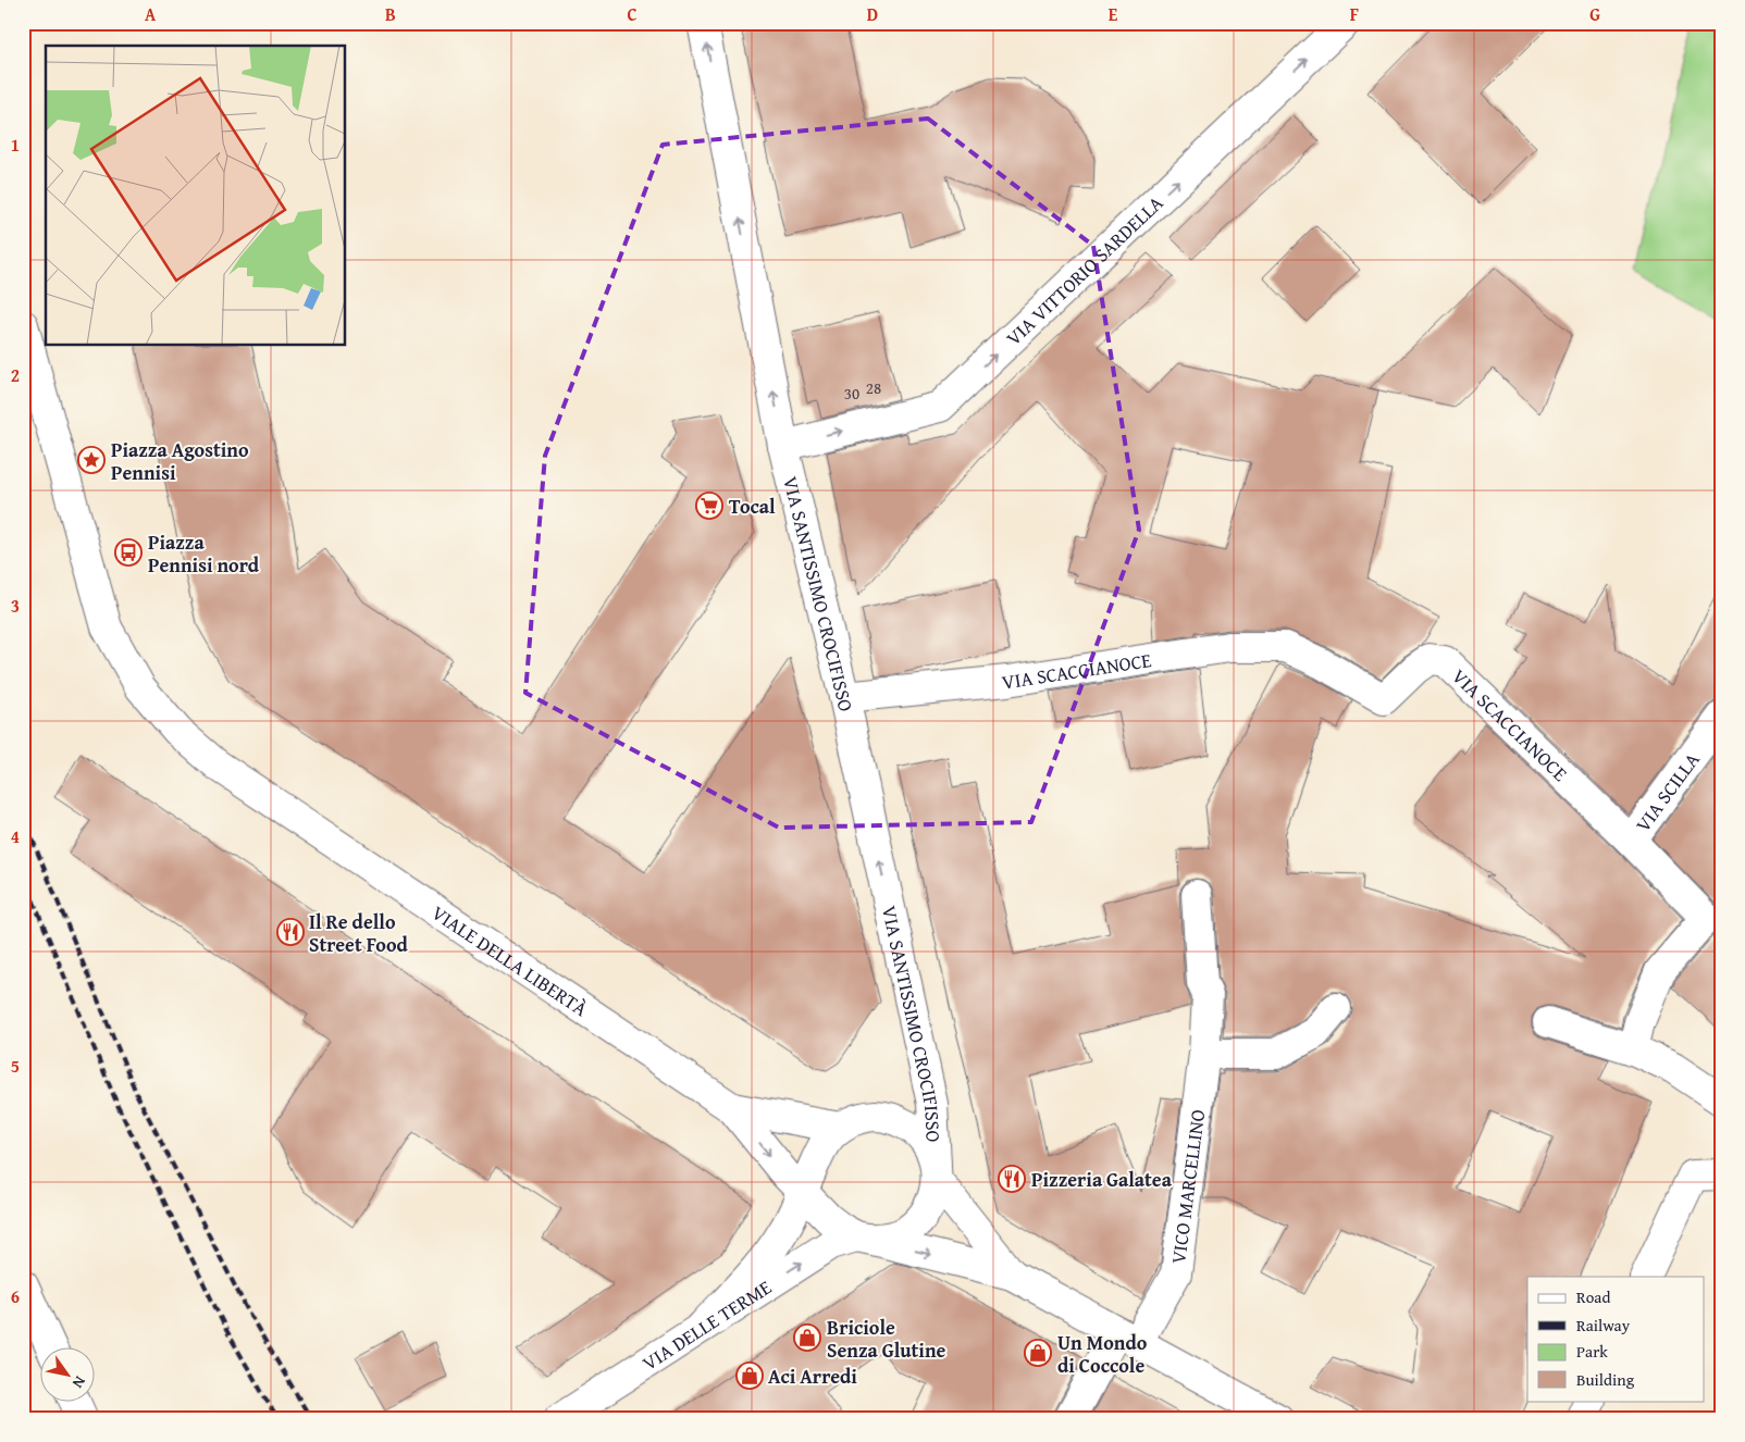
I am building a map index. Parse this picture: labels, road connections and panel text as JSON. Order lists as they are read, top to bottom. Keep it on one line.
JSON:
{"streets":{"street":["VIA VITTORIO SARDELLA","VIA SANTISSIMO CROCIFISSO","VIA SCACCIANOCE","VIA SCILLA","VIALE DELLA LIBERTÀ","VICO MARCELLINO","VIA DELLE TERME"]},"crossings":[["VIA VITTORIO SARDELLA","VIA SANTISSIMO CROCIFISSO"],["VIA SANTISSIMO CROCIFISSO","VIA SCACCIANOCE"],["VIA SANTISSIMO CROCIFISSO","VIA DELLE TERME"],["VIA SCACCIANOCE","VIA SCILLA"]],"one_way":["VIA VITTORIO SARDELLA","VIA SANTISSIMO CROCIFISSO"],"places":{"place":["Piazza Agostino Pennisi"],"supermarket":["Tocal"],"bus stop":["Piazza Pennisi nord"],"restaurant":["Il Re dello Street Food","Pizzeria Galatea"],"shop":["Briciole Senza Glutine","Un Mondo di Coccole","Aci Arredi"]},"house_numbers":["28","30"],"legend":["Road","Railway","Park","Building"],"north":"bottom right","grid":{"columns":["A","B","C","D","E","F","G"],"rows":["1","2","3","4","5","6"]}}
